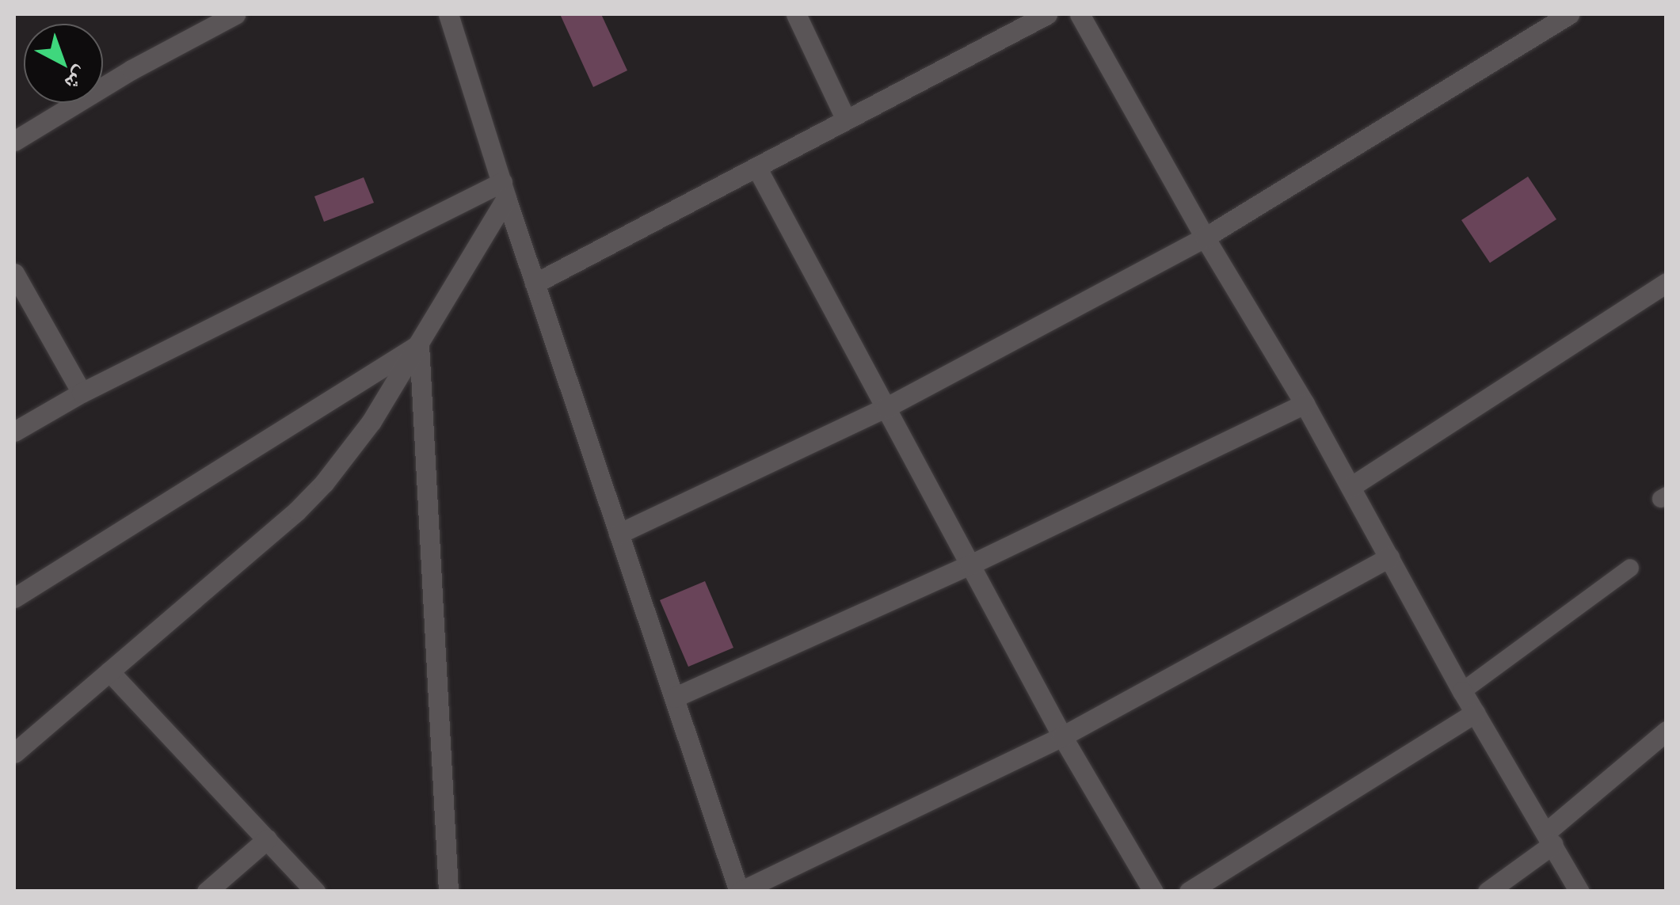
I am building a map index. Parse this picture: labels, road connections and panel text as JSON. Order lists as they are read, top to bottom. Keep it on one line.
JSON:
{"north":"bottom right"}
